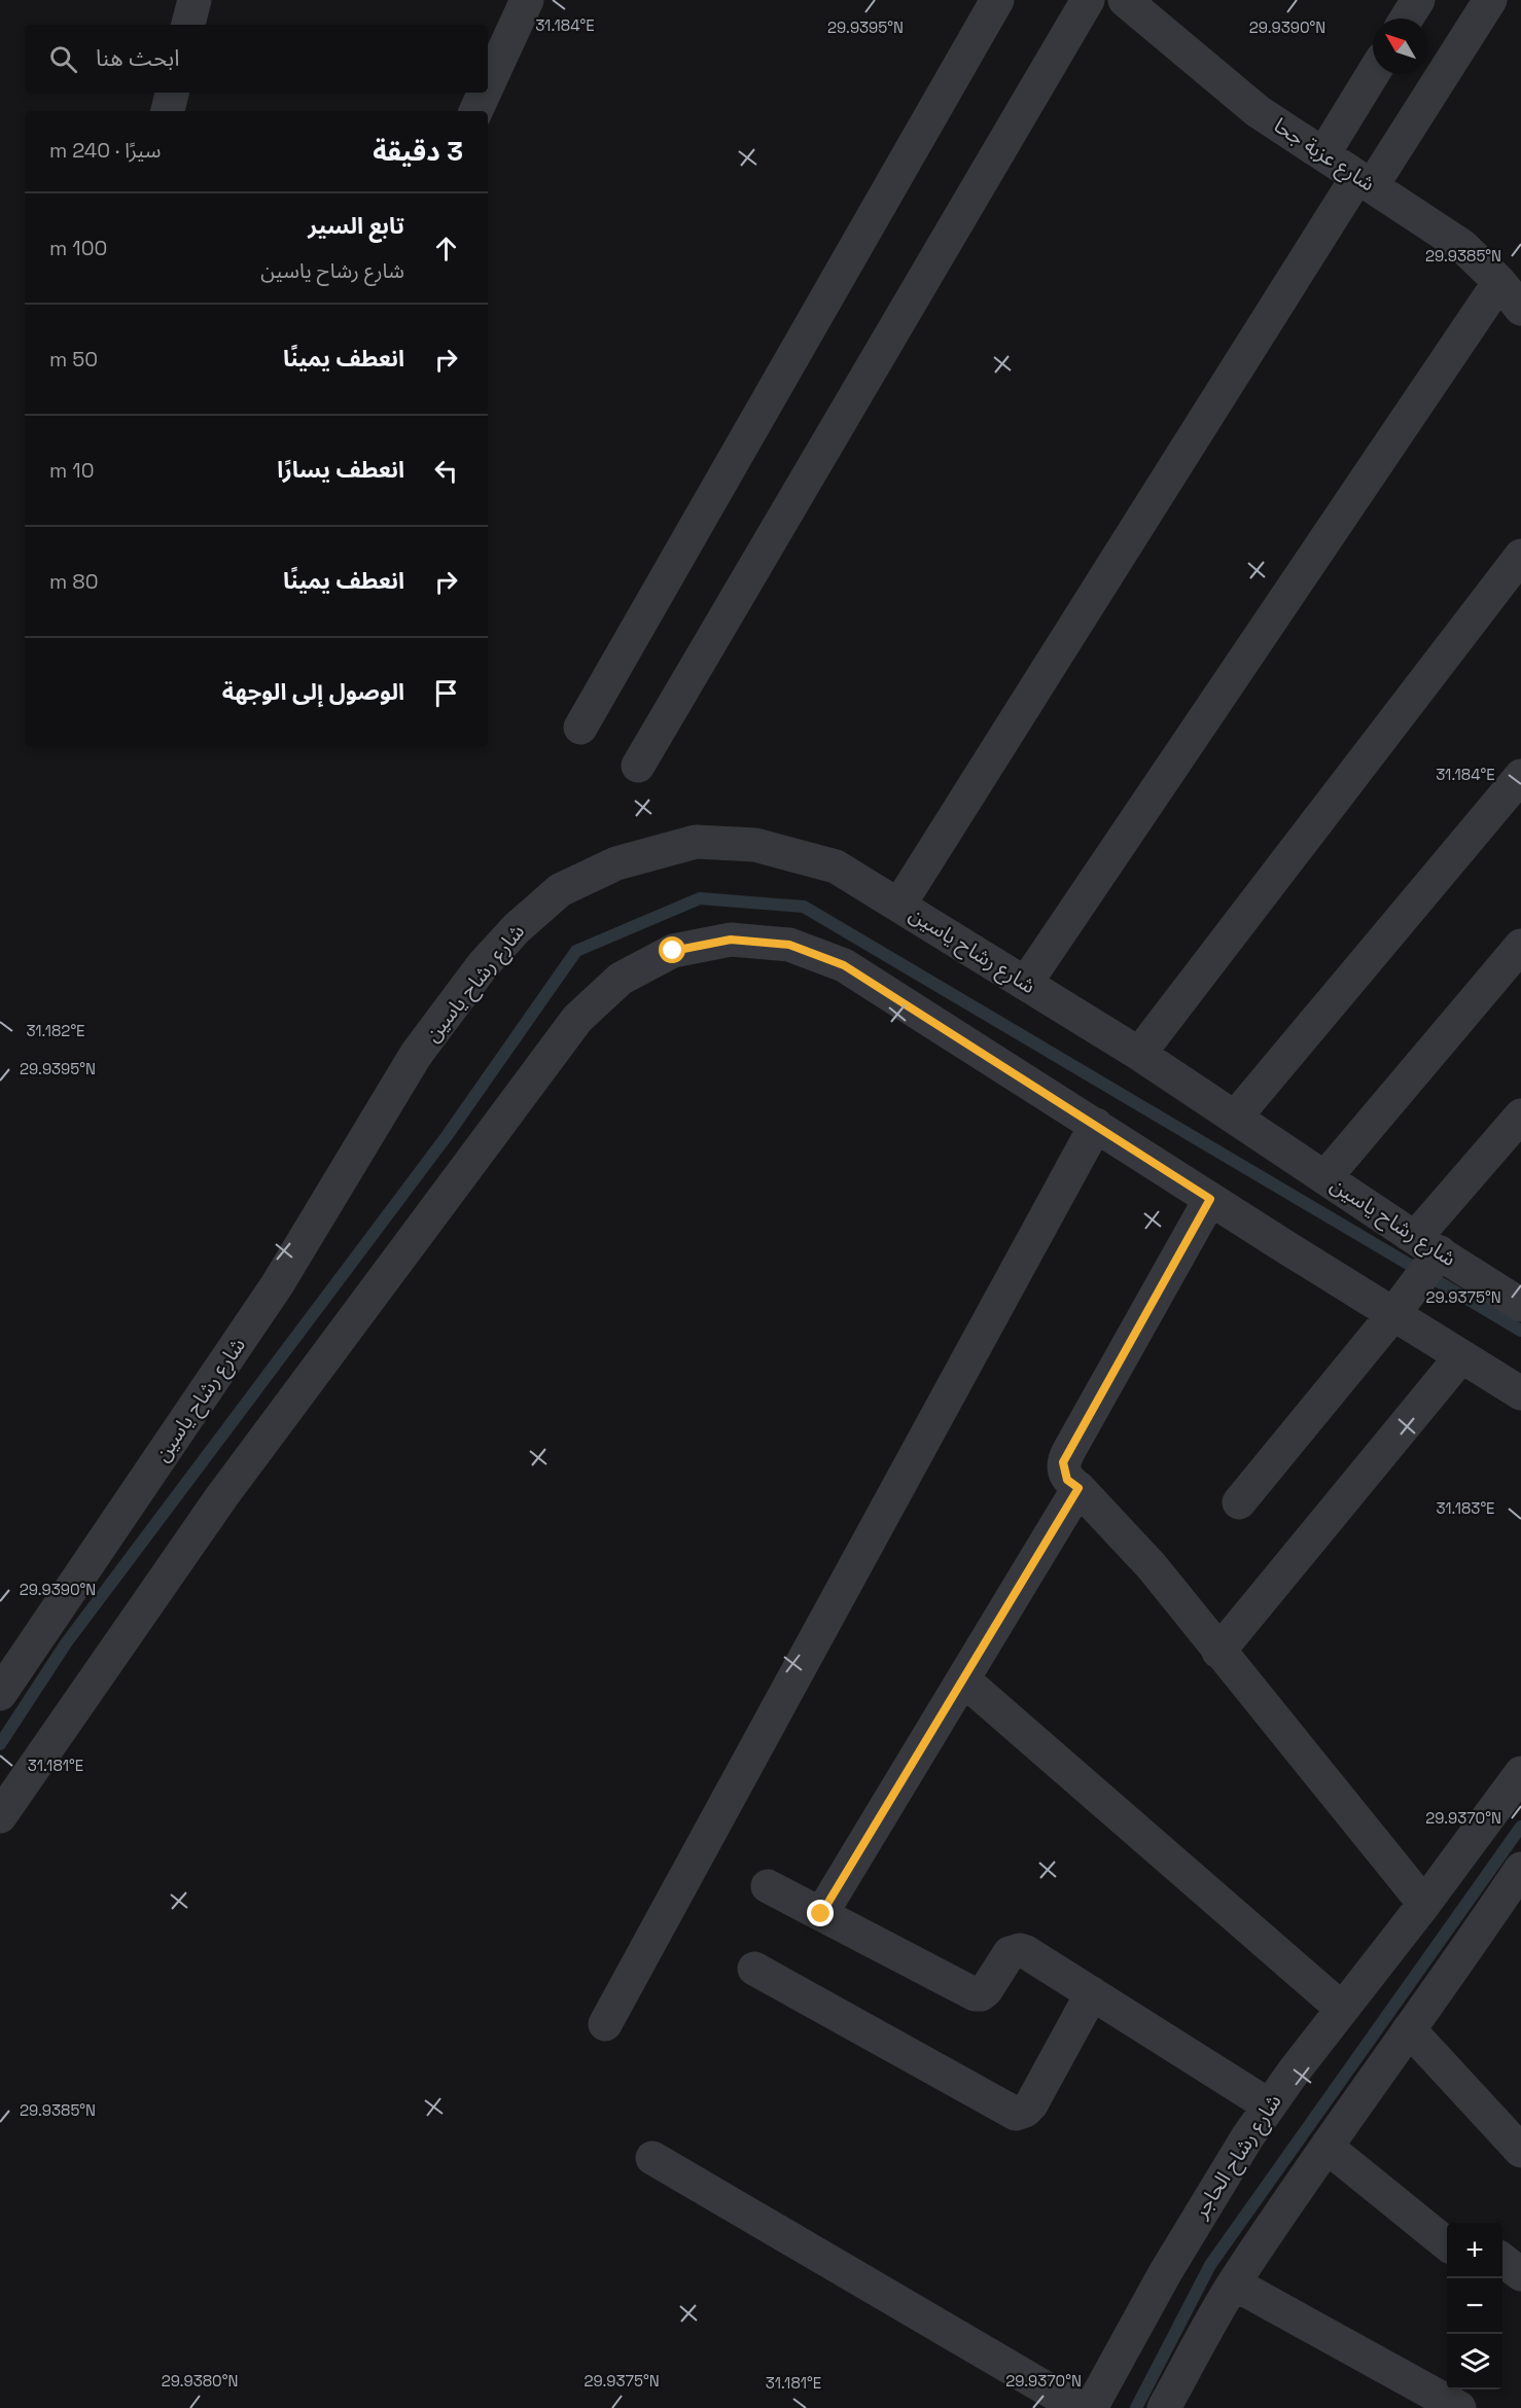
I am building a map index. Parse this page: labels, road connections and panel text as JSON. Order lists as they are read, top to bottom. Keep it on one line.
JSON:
{"streets":{"street":["شارع عزبة جحا","شارع رشاح ياسين","شارع رشاح الحاجر"]},"north":"top left","page":{"search":"ابحث هنا","heading":["3 دقيقة","سيرًا · 240 m"],"list":[["تابع السير","شارع رشاح ياسين","100 m"],["انعطف يمينًا","50 m"],["انعطف يسارًا","10 m"],["انعطف يمينًا","80 m"],"الوصول إلى الوجهة"],"map_buttons":["+","−"]},"coordinates":["31.184°E","29.9395°N","29.9390°N","29.9385°N","31.182°E","29.9375°N","31.183°E","31.181°E","29.9370°N","29.9380°N"]}
